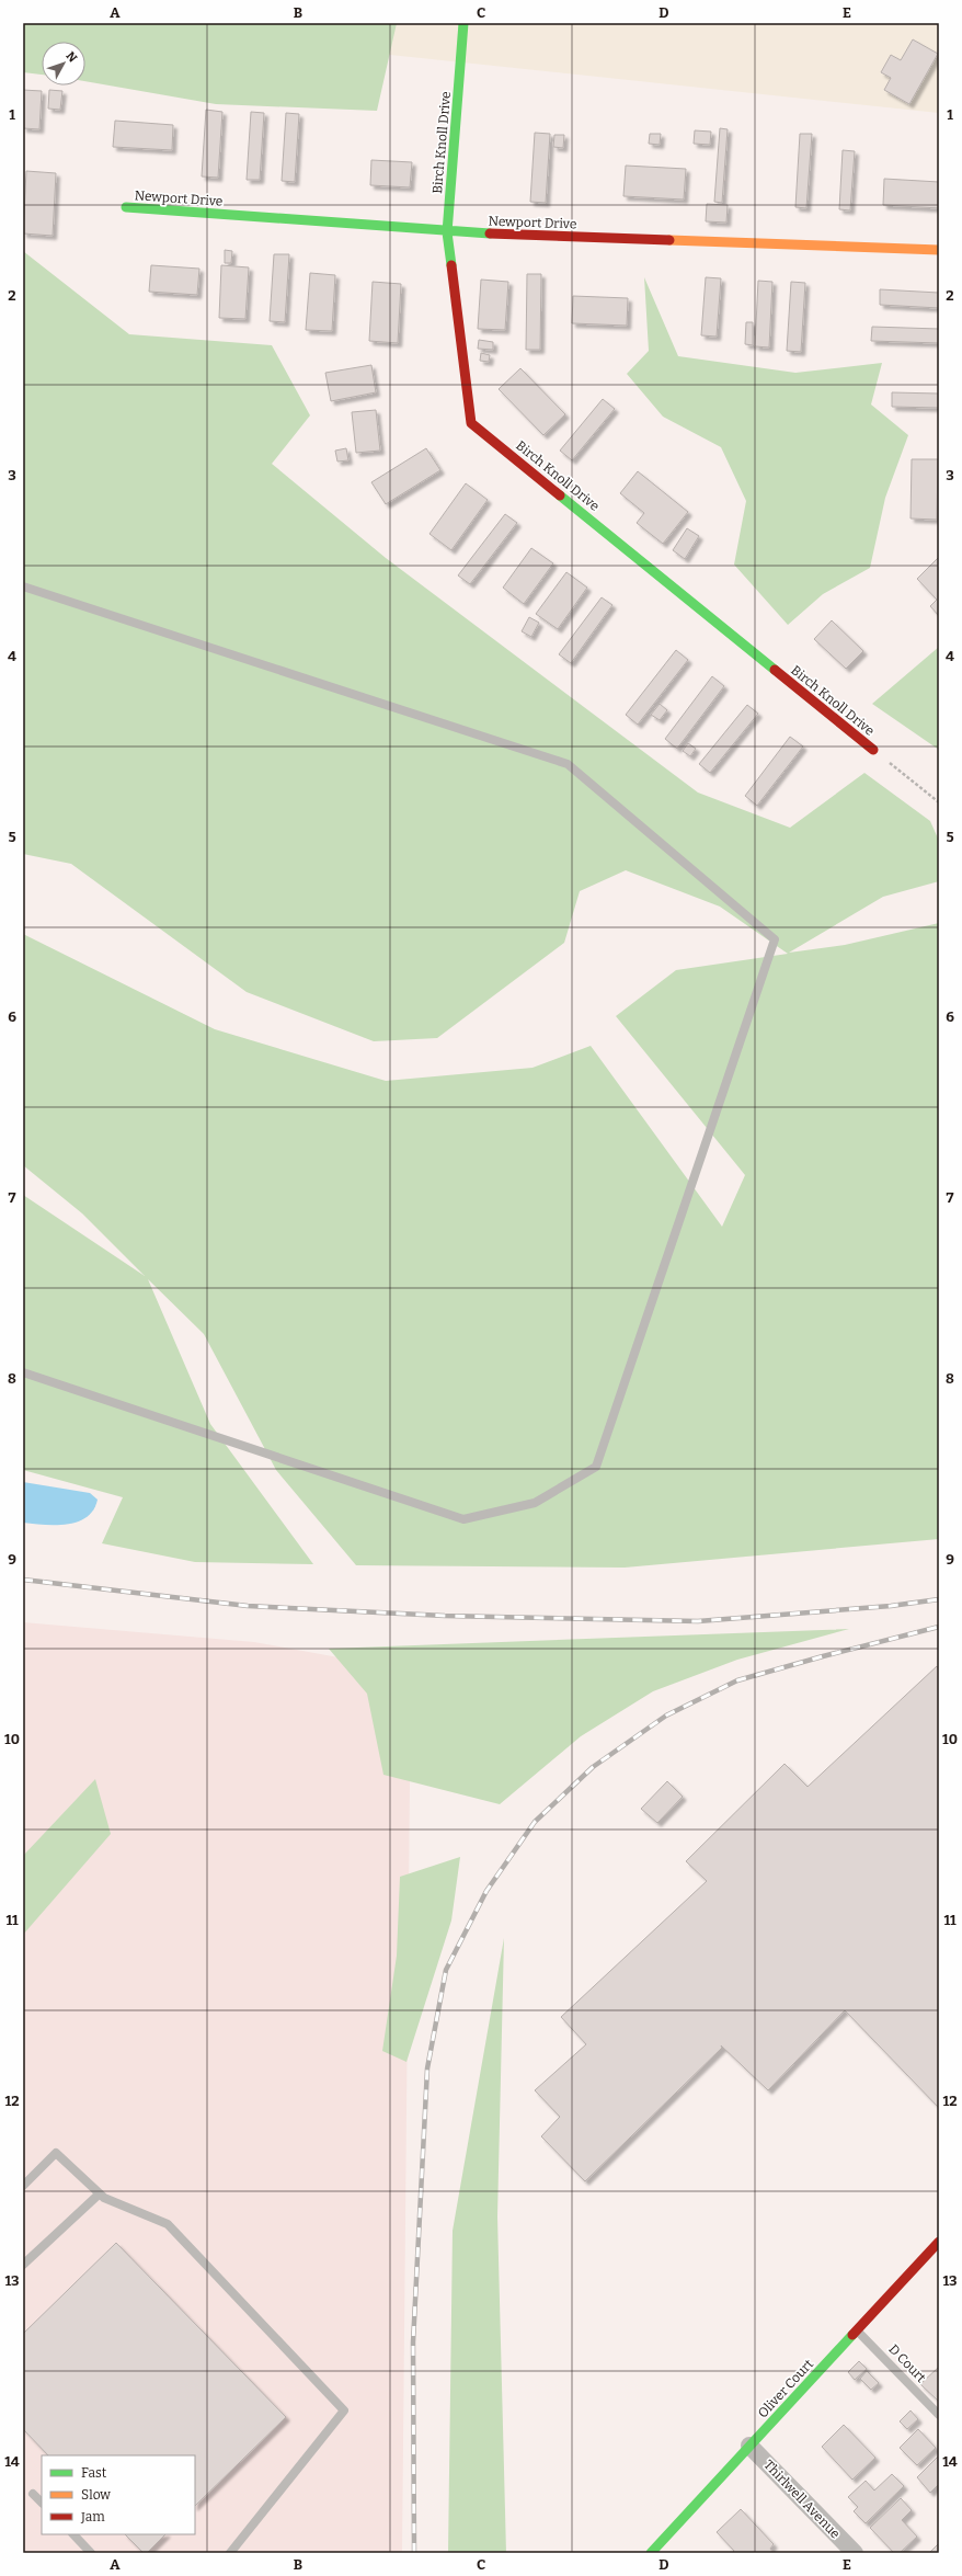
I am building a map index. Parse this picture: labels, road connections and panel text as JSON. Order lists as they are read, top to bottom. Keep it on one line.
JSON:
{"streets":{"street":["Birch Knoll Drive","Newport Drive","Oliver Court","Thirlwell Avenue"],"lane":["D Court"]},"crossings":[["Birch Knoll Drive","Newport Drive"],["D Court","Oliver Court"],["Oliver Court","Thirlwell Avenue"]],"legend":["Fast","Slow","Jam"],"north":"top right","grid":{"columns":["A","B","C","D","E"],"rows":["1","2","3","4","5","6","7","8","9","10","11","12","13","14"]}}
